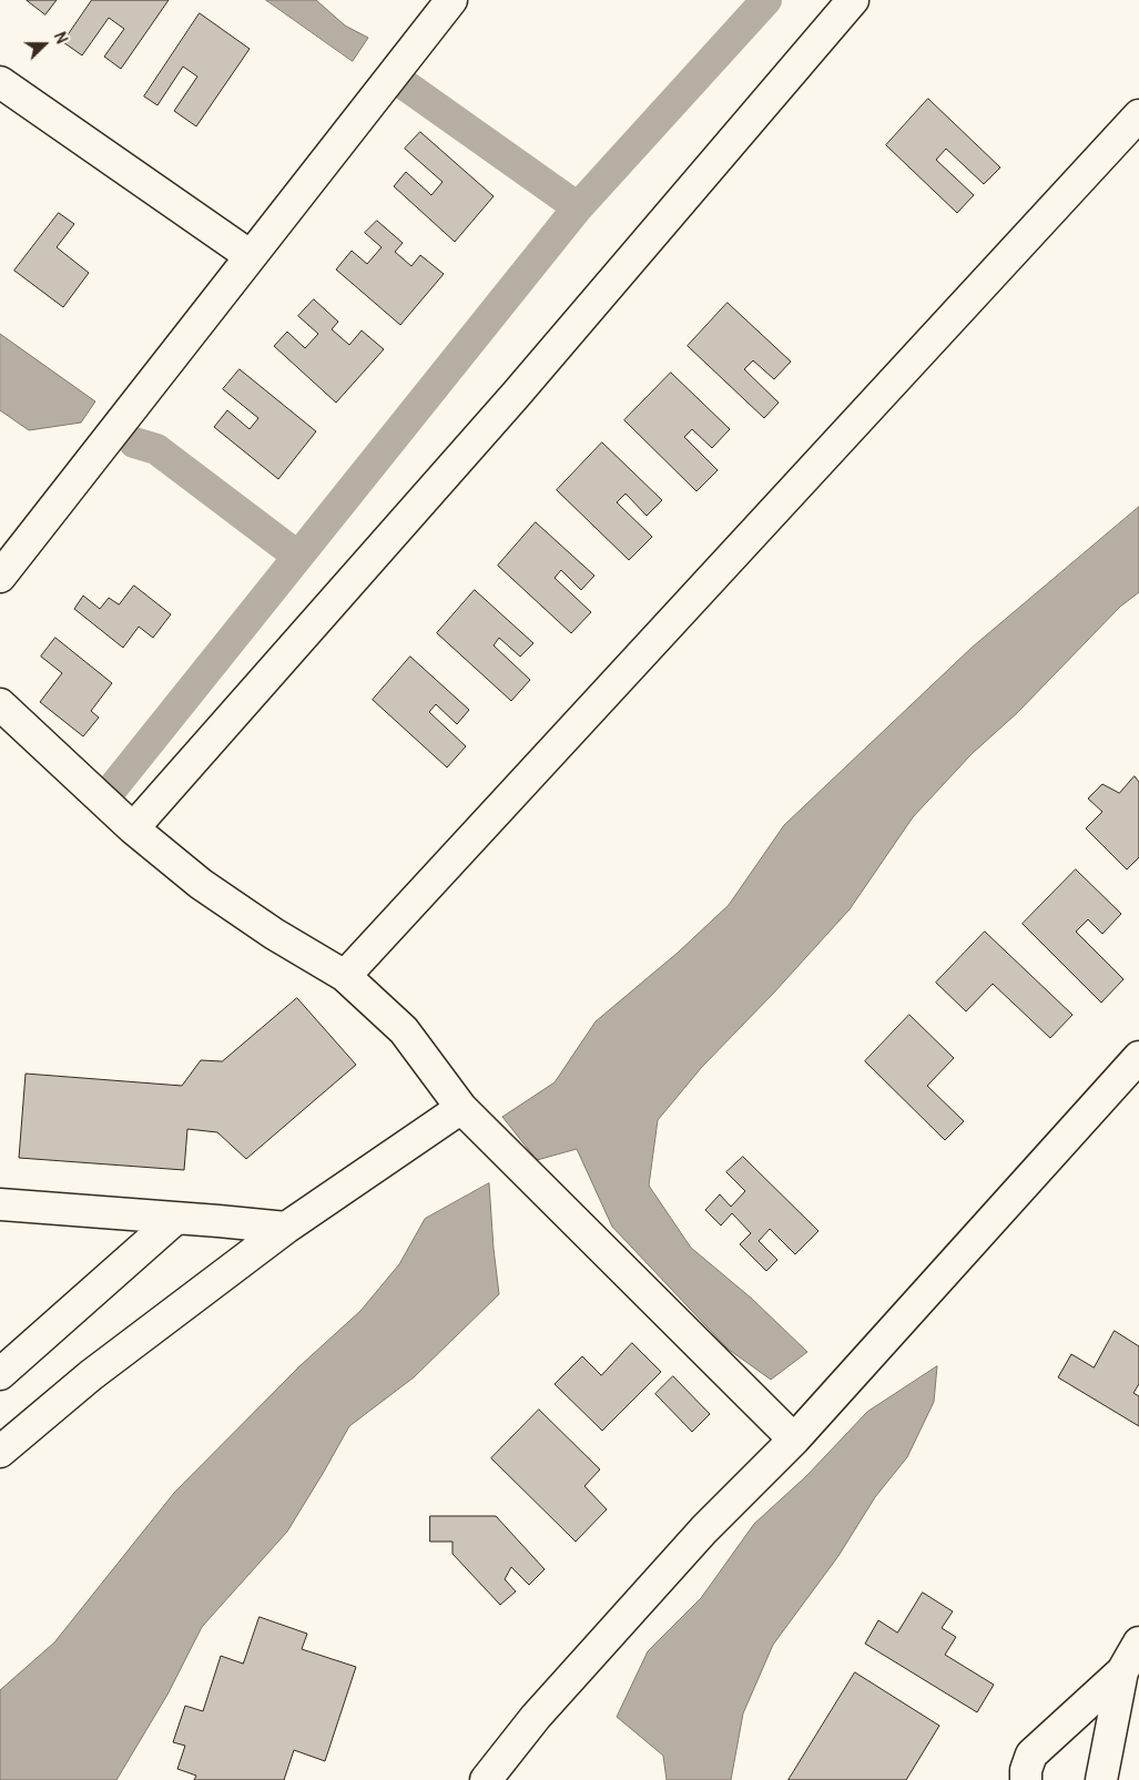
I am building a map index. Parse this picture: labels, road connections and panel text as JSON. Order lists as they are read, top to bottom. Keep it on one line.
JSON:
{"north":"right"}
